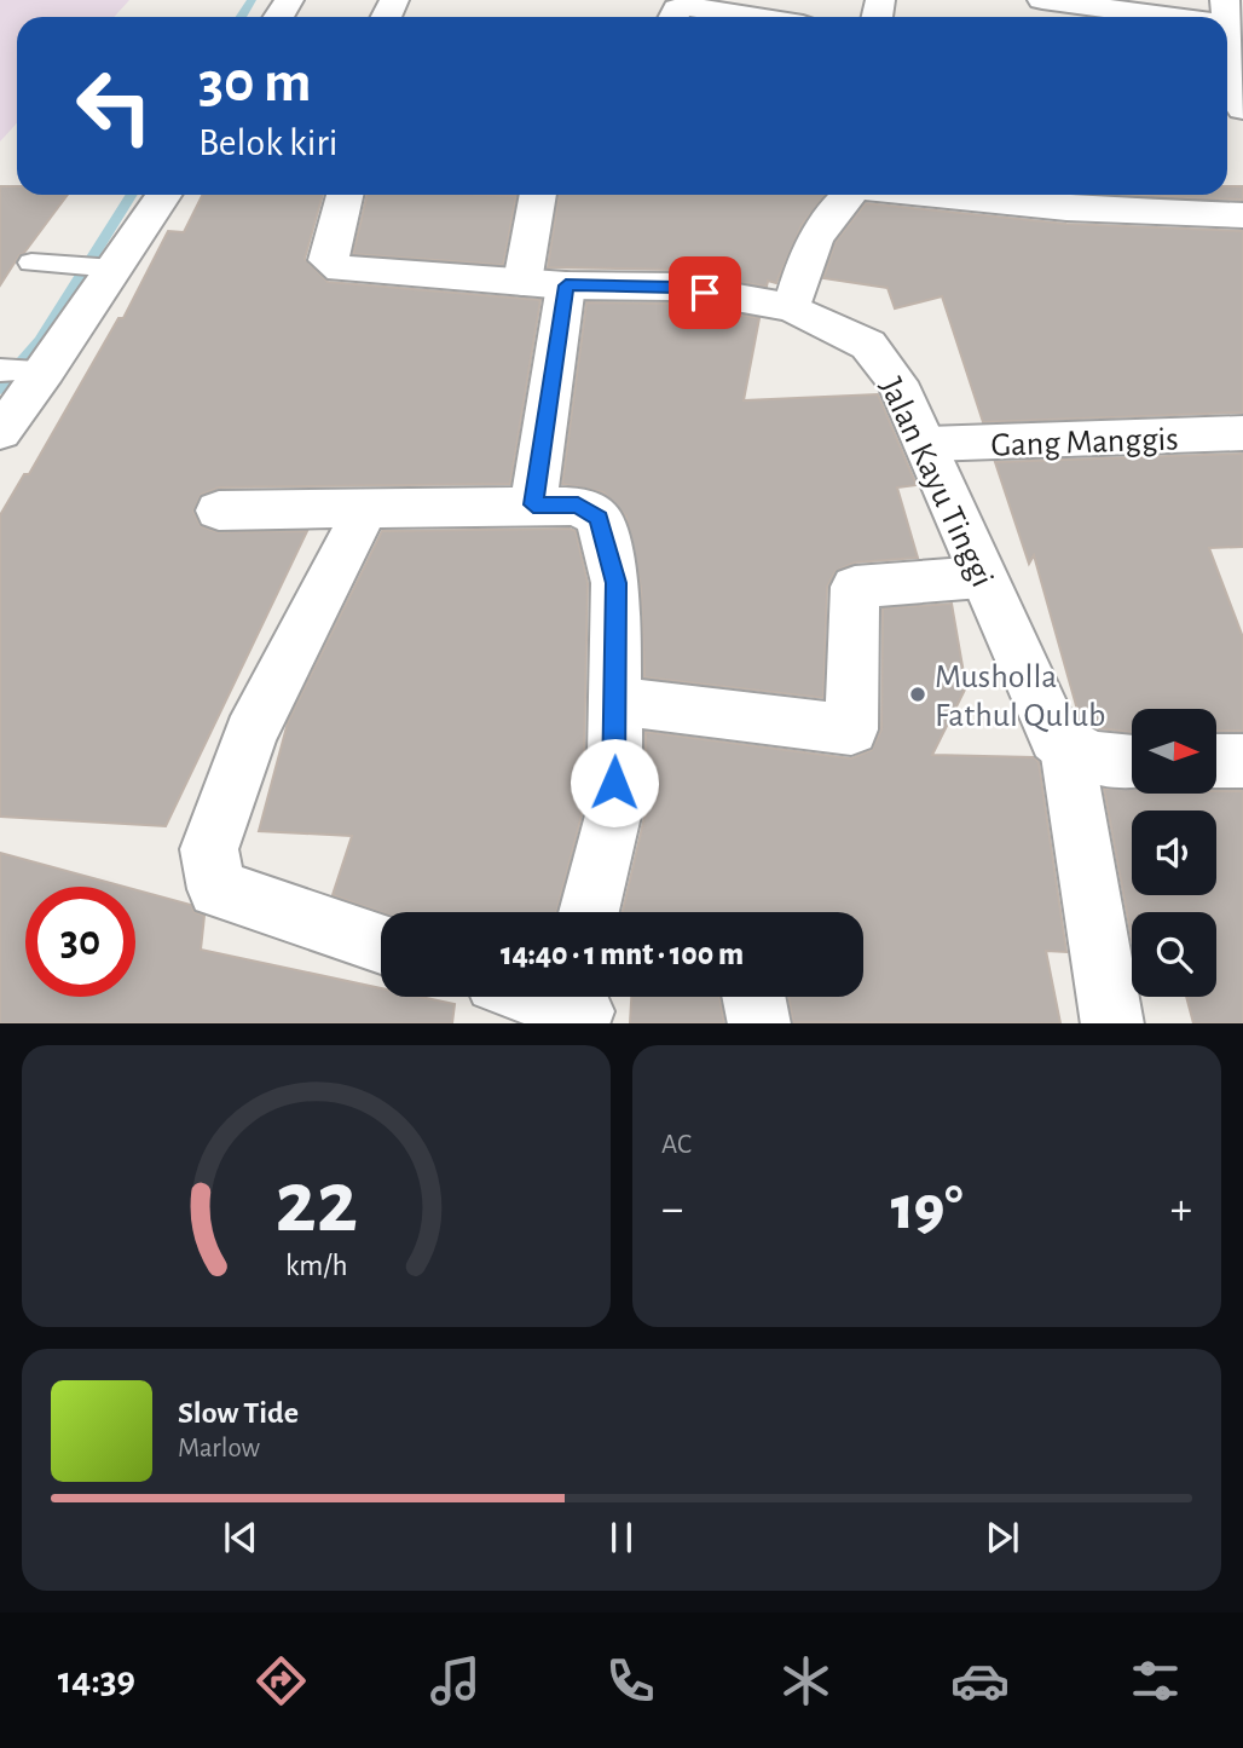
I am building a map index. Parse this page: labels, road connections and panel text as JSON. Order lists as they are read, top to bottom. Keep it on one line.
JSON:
{"streets":{"street":["Gang Manggis","Jalan Kayu Tinggi"]},"crossings":[["Gang Manggis","Jalan Kayu Tinggi"]],"places":["Musholla Fathul Qulub"],"north":"right","page":{"turn":["30 m","Belok kiri"],"limit":"30","trip":"14:40 · 1 mnt · 100 m","tile":"AC","heat":["−","19°","+"],"song":["Slow Tide","Marlow"],"tabs":"14:39","gauge":["22","km/h"]}}
